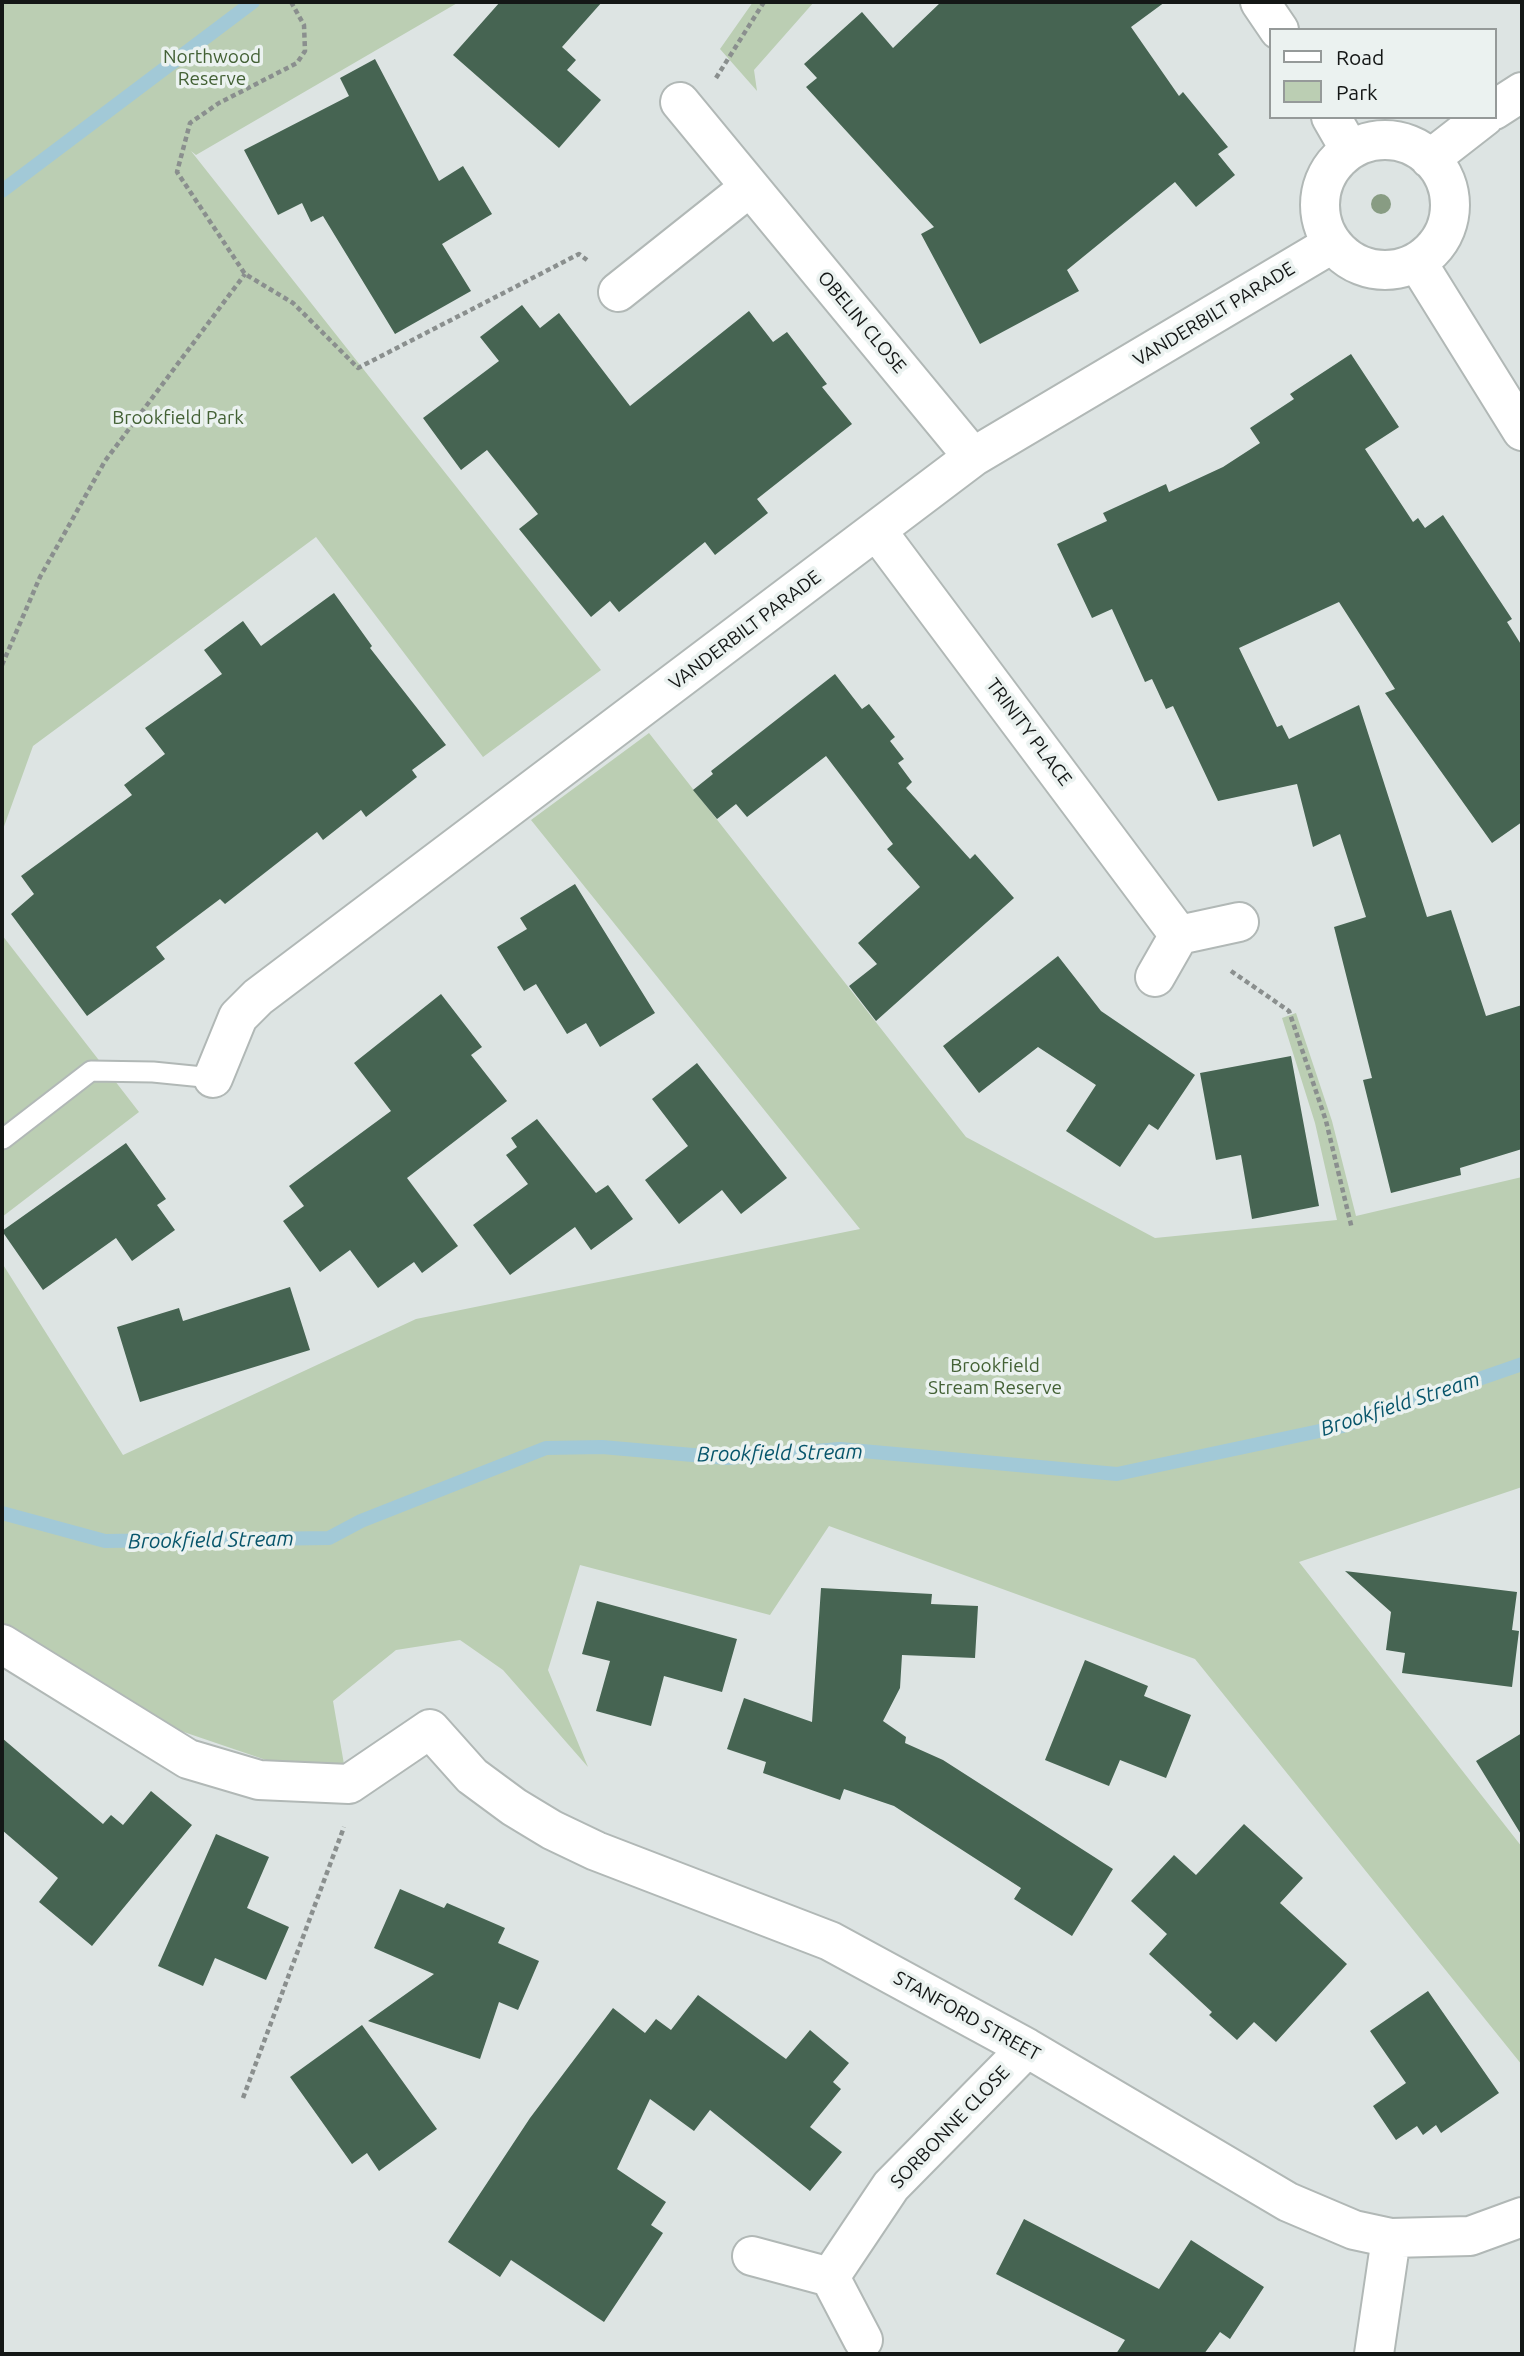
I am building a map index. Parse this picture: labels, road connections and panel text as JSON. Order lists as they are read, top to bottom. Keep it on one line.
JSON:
{"streets":{"street":["VANDERBILT PARADE","OBELIN CLOSE","TRINITY PLACE","STANFORD STREET","SORBONNE CLOSE"]},"crossings":[["VANDERBILT PARADE","OBELIN CLOSE"],["VANDERBILT PARADE","TRINITY PLACE"],["STANFORD STREET","SORBONNE CLOSE"]],"water":["Brookfield Stream"],"parks":["Northwood Reserve","Brookfield Park","Brookfield Stream Reserve"],"legend":["Road","Park"]}
